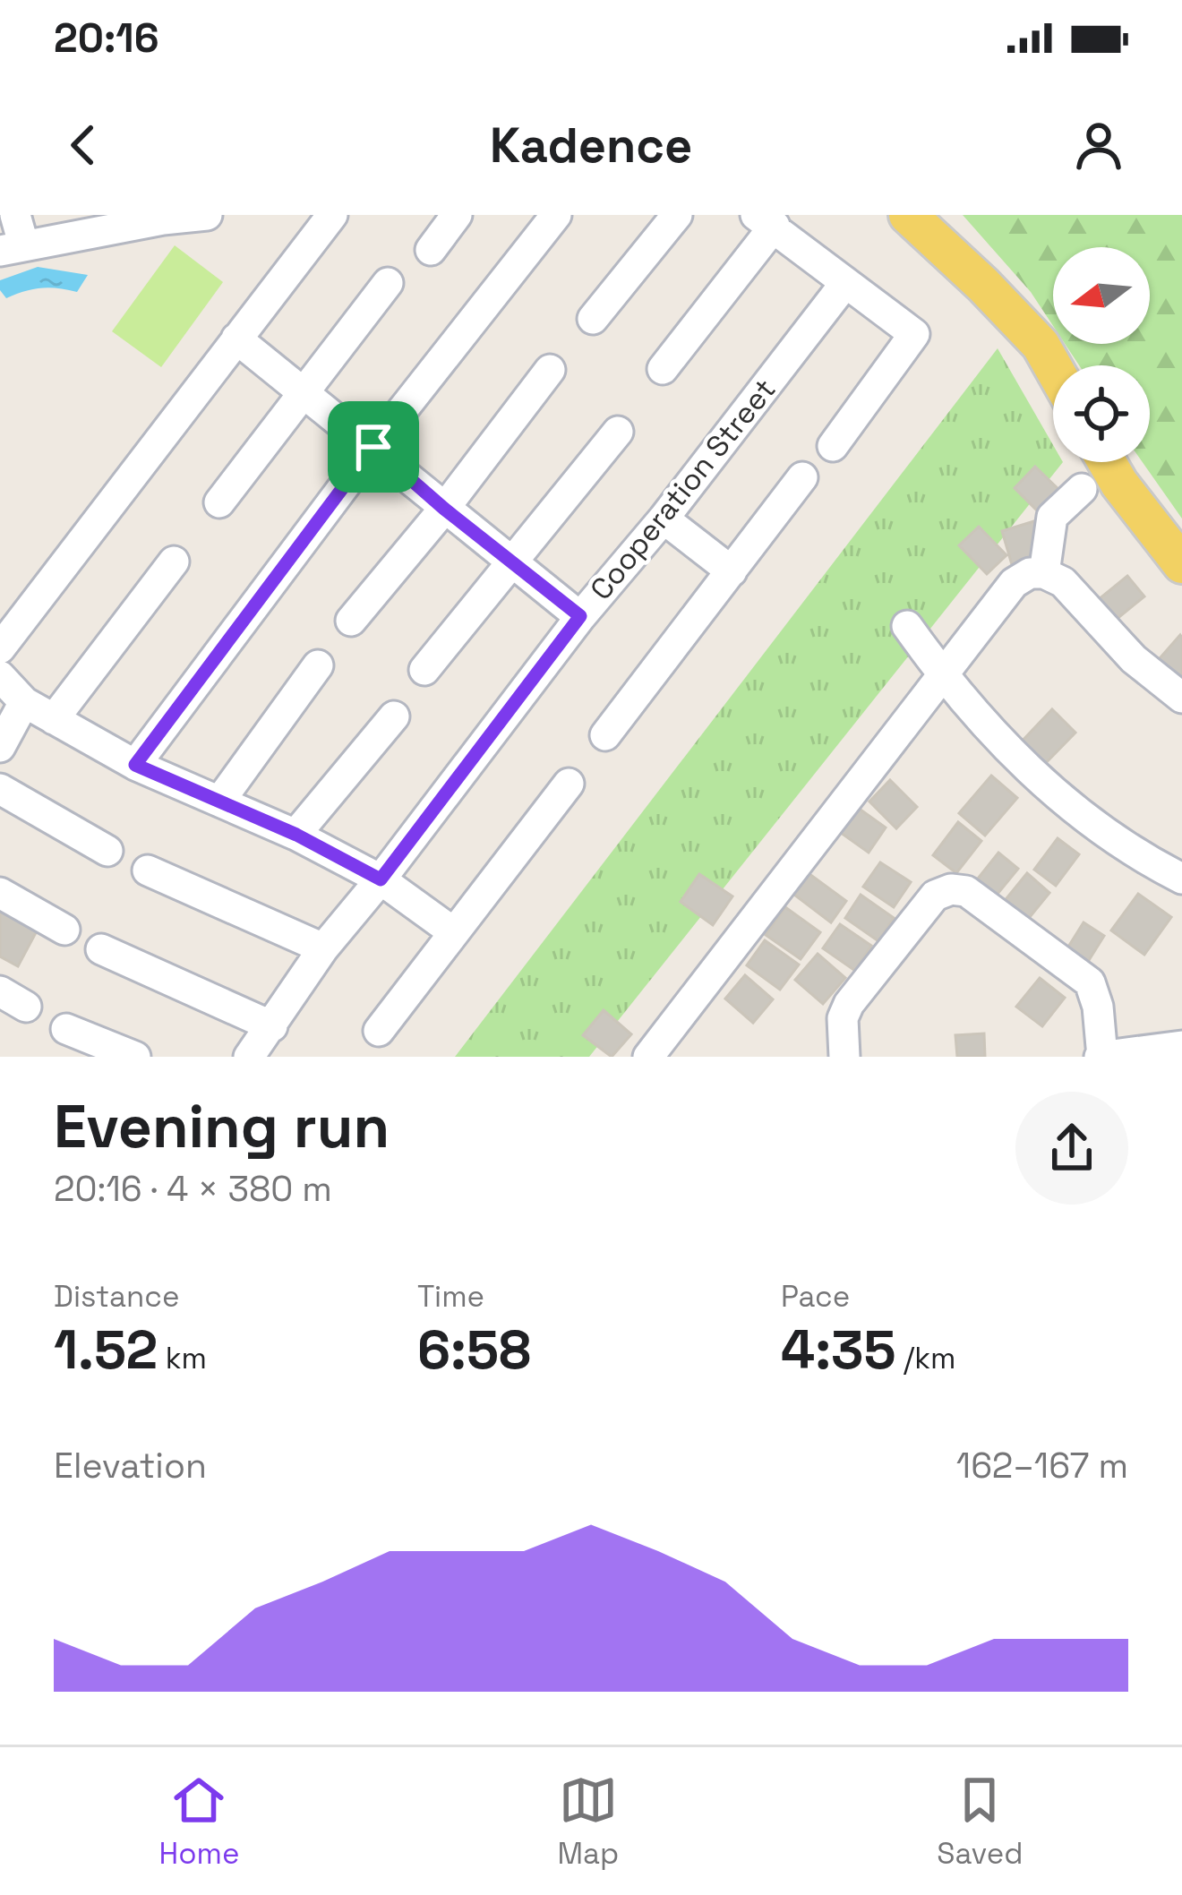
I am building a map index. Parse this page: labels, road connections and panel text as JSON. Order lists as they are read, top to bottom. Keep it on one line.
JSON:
{"streets":{"street":["Cooperation Street"]},"north":"left","page":{"status":"20:16","header":"Kadence","heading":["Evening run","20:16 · 4 × 380 m"],"stats":[["Distance","1.52 km"],["Time","6:58"],["Pace","4:35 /km"]],"chart":["Elevation","162–167 m"],"tabs":["Home","Map","Saved"]}}
